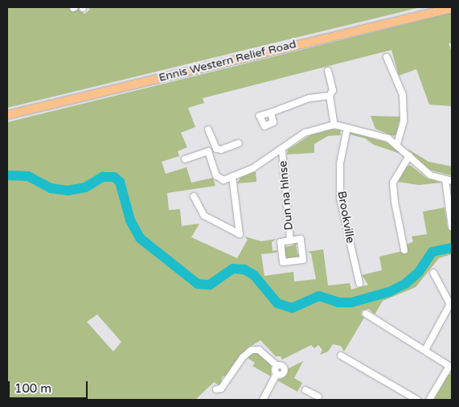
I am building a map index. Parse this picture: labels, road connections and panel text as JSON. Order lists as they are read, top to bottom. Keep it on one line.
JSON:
{"streets":{"main road":["Ennis Western Relief Road"],"street":["Dun na hInse","Brookville"]},"crossings":[["Dun na hInse","Brookville"]],"scale_bar":"100 m"}
